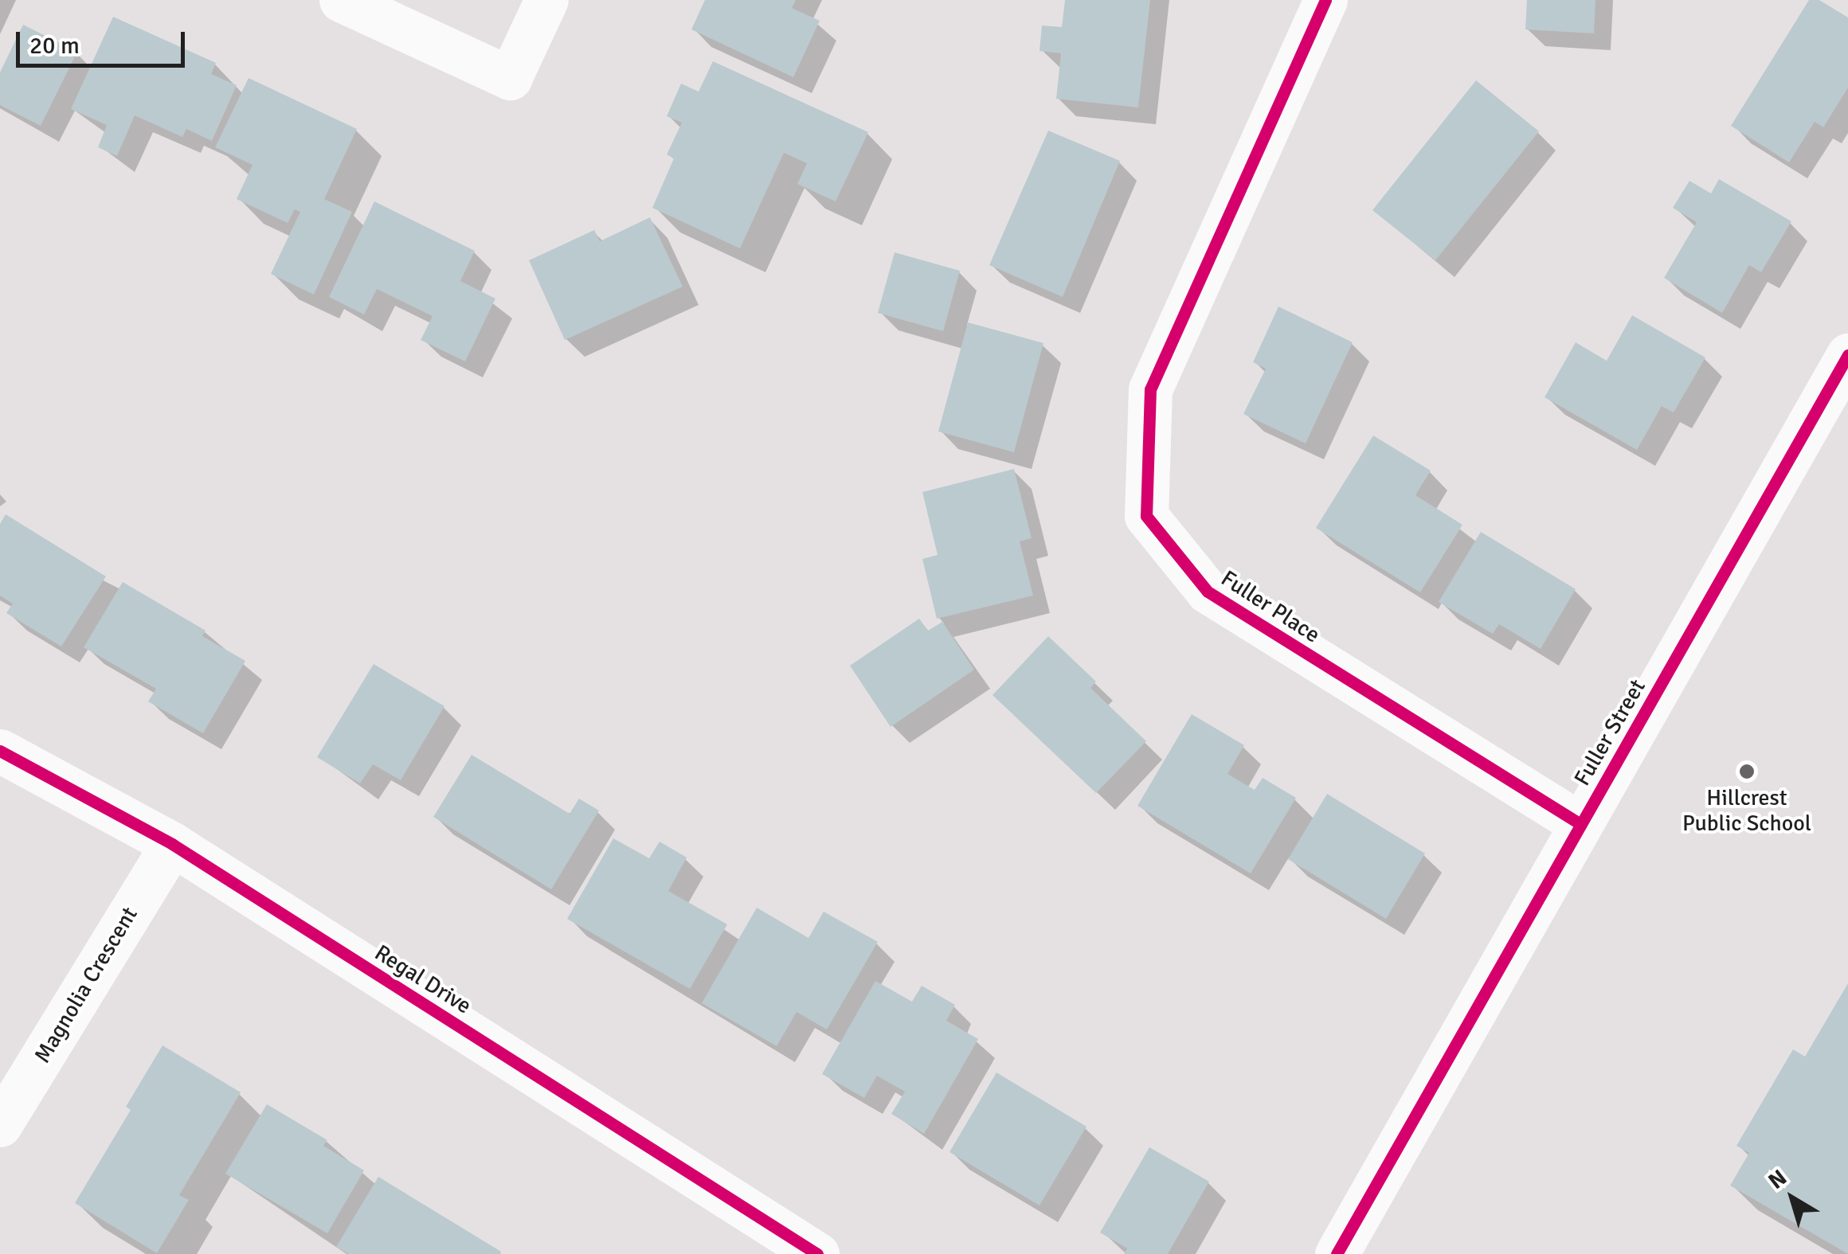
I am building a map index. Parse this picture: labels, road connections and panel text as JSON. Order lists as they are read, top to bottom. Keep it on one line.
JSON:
{"streets":{"street":["Fuller Place","Fuller Street","Regal Drive","Magnolia Crescent"]},"crossings":[["Fuller Place","Fuller Street"],["Regal Drive","Magnolia Crescent"]],"places":["Hillcrest Public School"],"scale_bar":"20 m","north":"top left"}
